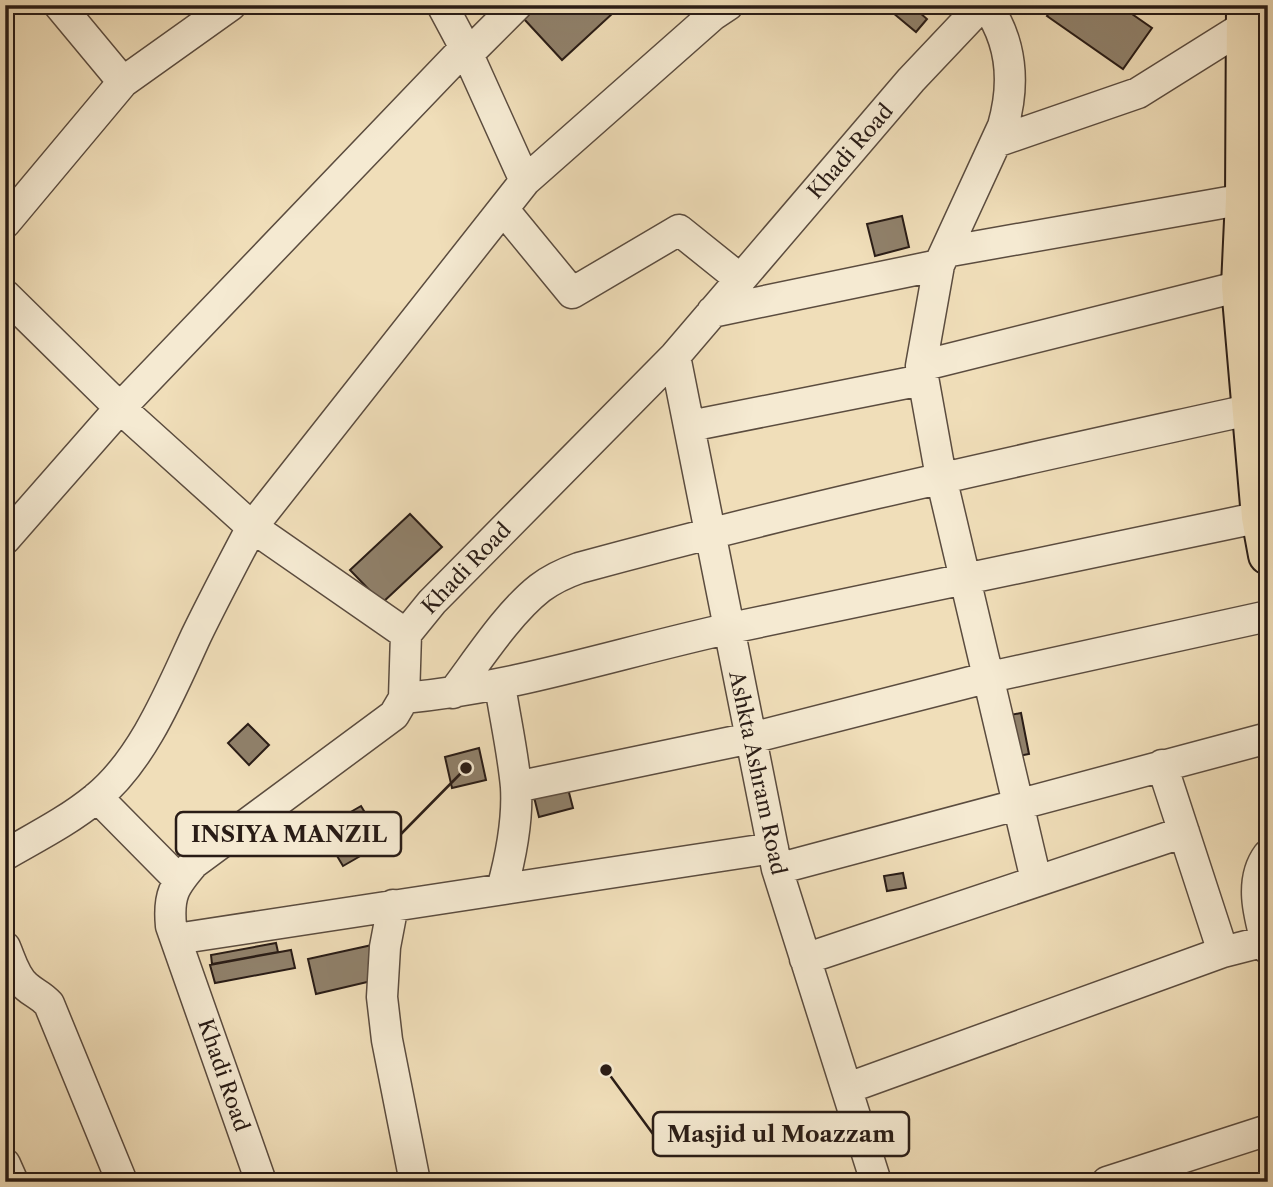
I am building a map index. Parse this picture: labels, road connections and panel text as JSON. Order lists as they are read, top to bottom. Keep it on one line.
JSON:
{"streets":{"street":["Khadi Road","Ashkta Ashram Road"]},"crossings":[["Khadi Road","Ashkta Ashram Road"]],"places":["INSIYA MANZIL","Masjid ul Moazzam"]}
